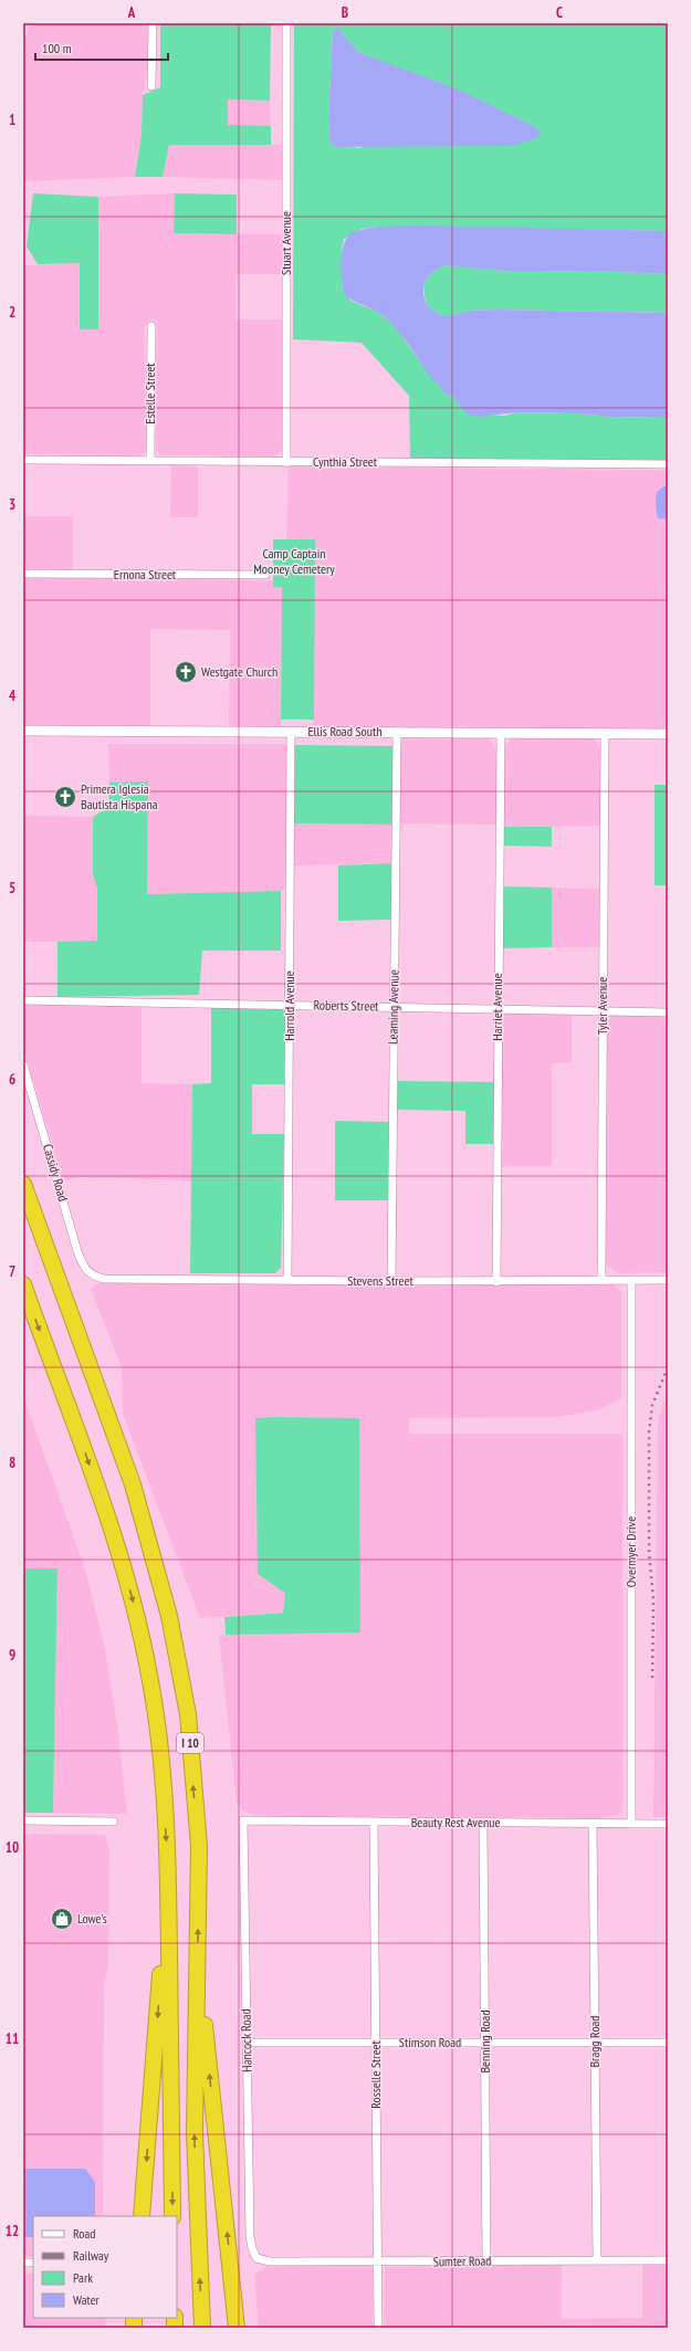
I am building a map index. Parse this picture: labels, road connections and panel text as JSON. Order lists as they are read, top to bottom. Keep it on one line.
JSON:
{"streets":{"highway":["I 10"],"street":["Stuart Avenue","Estelle Street","Cynthia Street","Ernona Street","Ellis Road South","Harrold Avenue","Roberts Street","Tyler Avenue","Leaming Avenue","Harriet Avenue","Cassidy Road","Stevens Street","Overmyer Drive","Beauty Rest Avenue","Hancock Road","Benning Road","Bragg Road","Stimson Road","Rosselle Street","Sumter Road"]},"crossings":[["Stuart Avenue","Cynthia Street"],["Estelle Street","Cynthia Street"],["Ellis Road South","Harrold Avenue"],["Ellis Road South","Tyler Avenue"],["Ellis Road South","Leaming Avenue"],["Ellis Road South","Harriet Avenue"],["Harrold Avenue","Roberts Street"],["Harrold Avenue","Stevens Street"],["Roberts Street","Tyler Avenue"],["Roberts Street","Leaming Avenue"],["Roberts Street","Harriet Avenue"],["Tyler Avenue","Stevens Street"],["Leaming Avenue","Stevens Street"],["Harriet Avenue","Stevens Street"],["Cassidy Road","Stevens Street"],["Stevens Street","Overmyer Drive"],["Overmyer Drive","Beauty Rest Avenue"],["Beauty Rest Avenue","Hancock Road"],["Beauty Rest Avenue","Benning Road"],["Beauty Rest Avenue","Bragg Road"],["Beauty Rest Avenue","Rosselle Street"],["Hancock Road","Stimson Road"],["Hancock Road","Sumter Road"],["Benning Road","Stimson Road"],["Benning Road","Sumter Road"],["Bragg Road","Stimson Road"],["Bragg Road","Sumter Road"],["Stimson Road","Rosselle Street"],["Rosselle Street","Sumter Road"]],"parks":["Camp Captain Mooney Cemetery"],"places":{"church":["Westgate Church","Primera Iglesia Bautista Hispana"],"shop":["Lowe's"]},"legend":["Road","Railway","Park","Water"],"scale_bar":"100 m","grid":{"columns":["A","B","C"],"rows":["1","2","3","4","5","6","7","8","9","10","11","12"]}}
